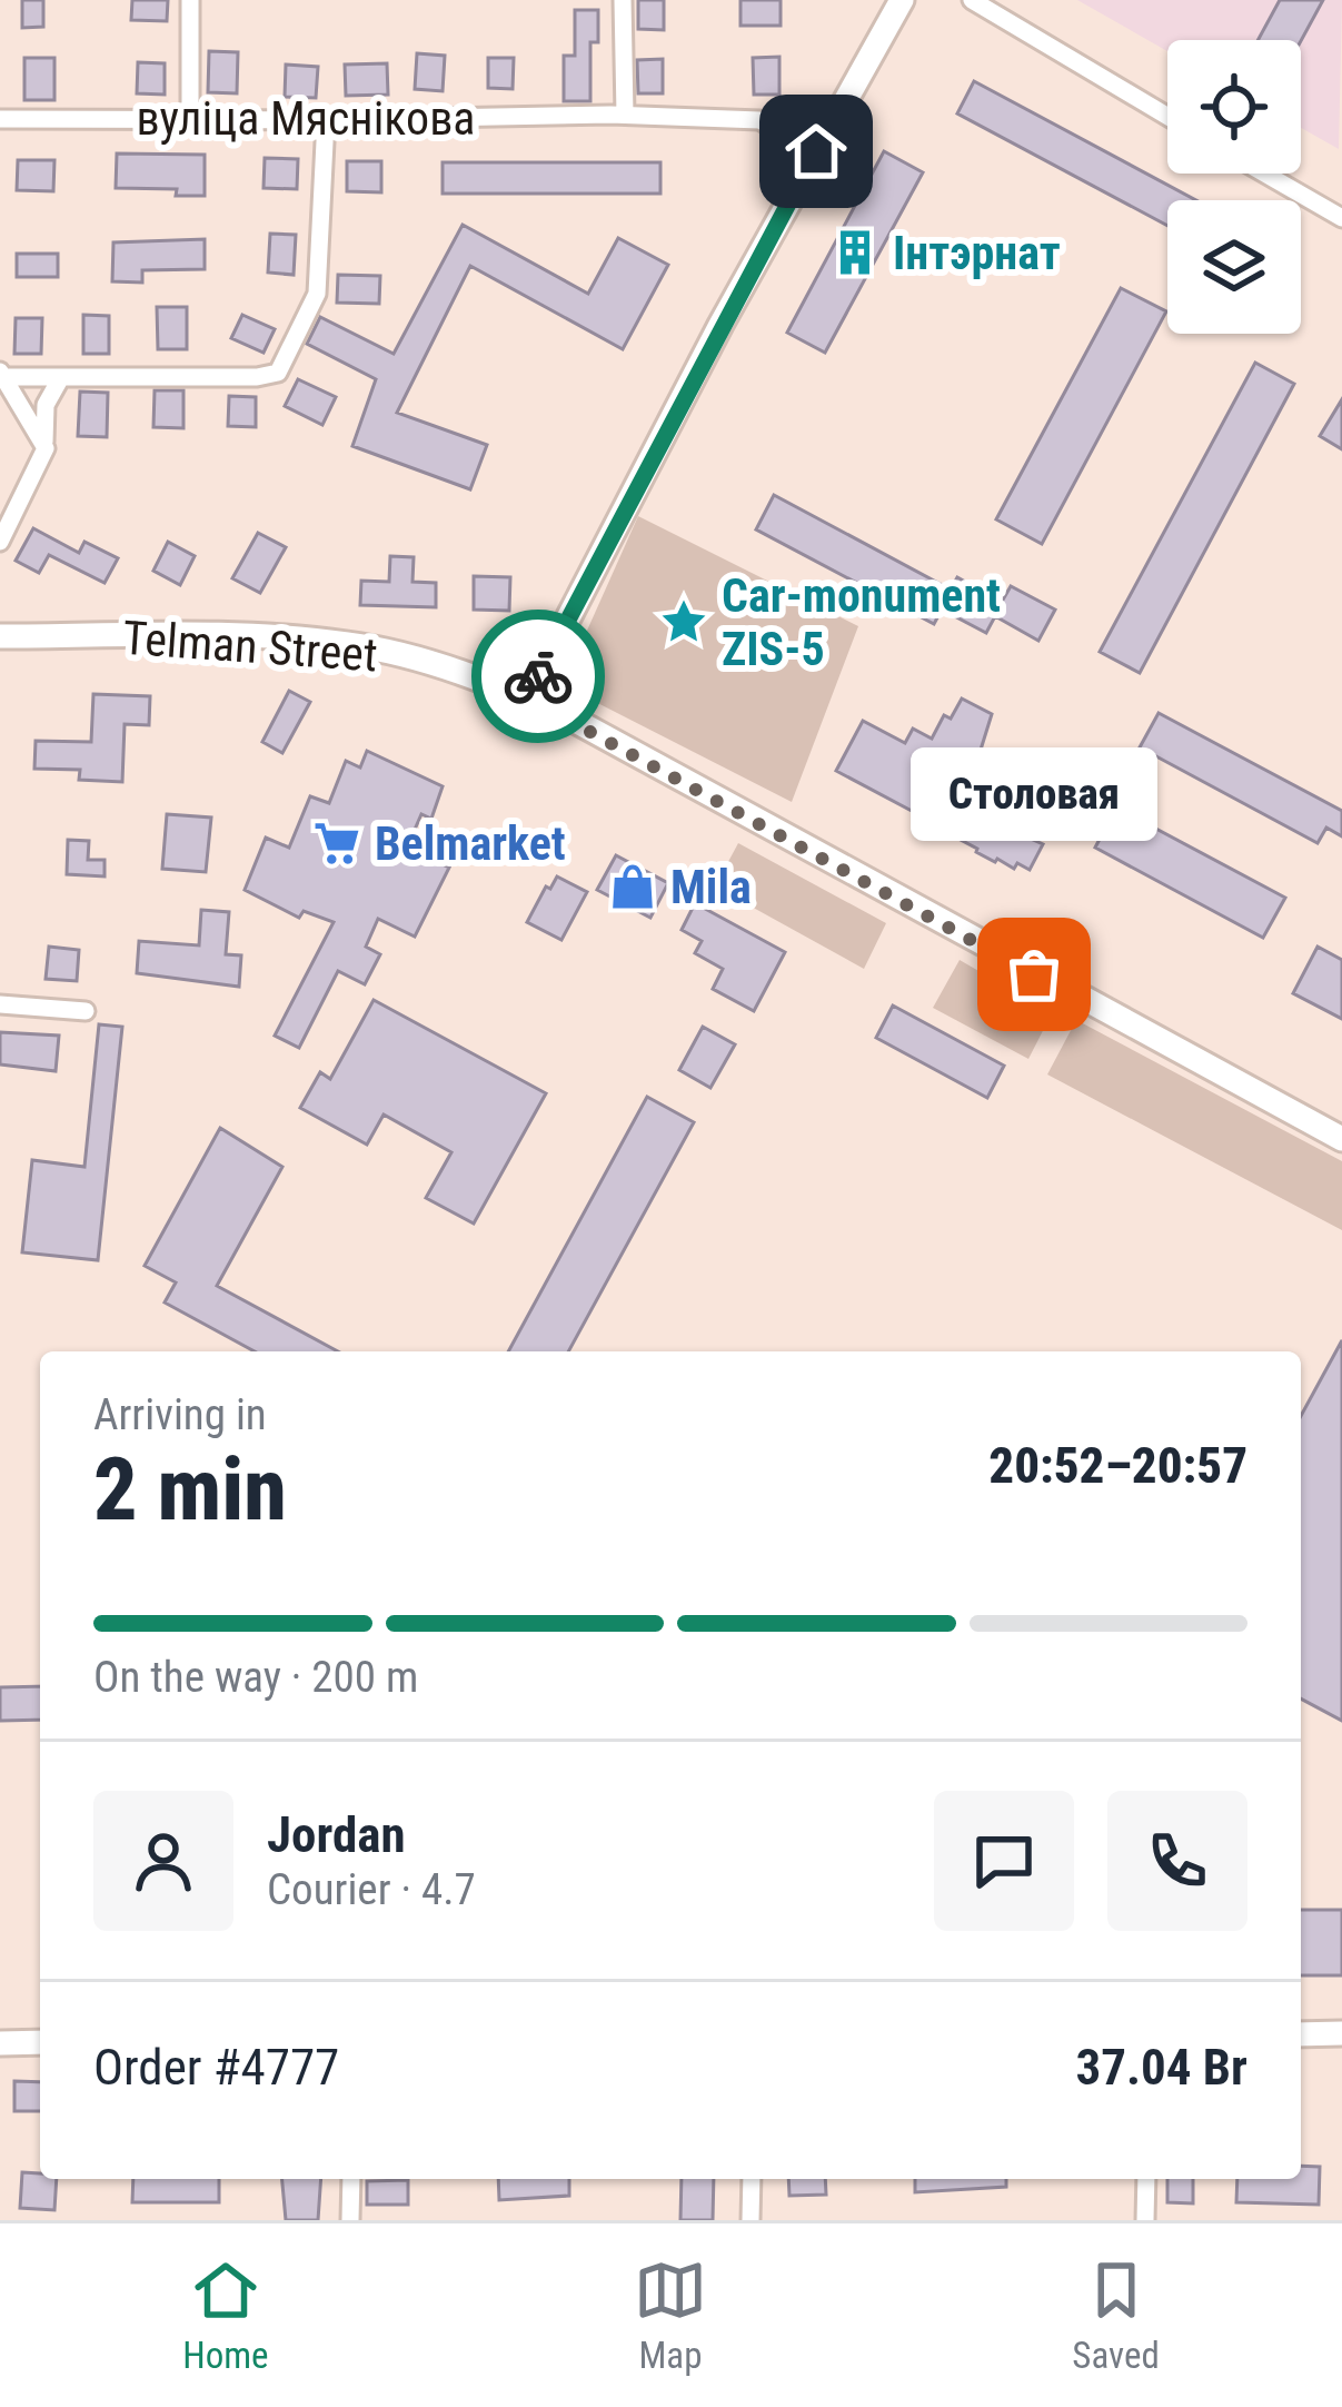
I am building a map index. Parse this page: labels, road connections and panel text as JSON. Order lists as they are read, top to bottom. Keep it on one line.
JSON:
{"streets":{"main road":["Telman Street"],"street":["вуліца Мяснікова"]},"places":{"building":["Інтэрнат"],"place":["Car-monument ZIS-5"],"supermarket":["Belmarket"],"shop":["Mila"],"other":["Столовая"]},"page":{"bubble":"Столовая","heading":["2 min","Arriving in","20:52–20:57"],"panel":["Jordan","Courier · 4.7","Order #4777","37.04 Br"],"bar":"On the way · 200 m","tabs":["Home","Map","Saved"]}}
